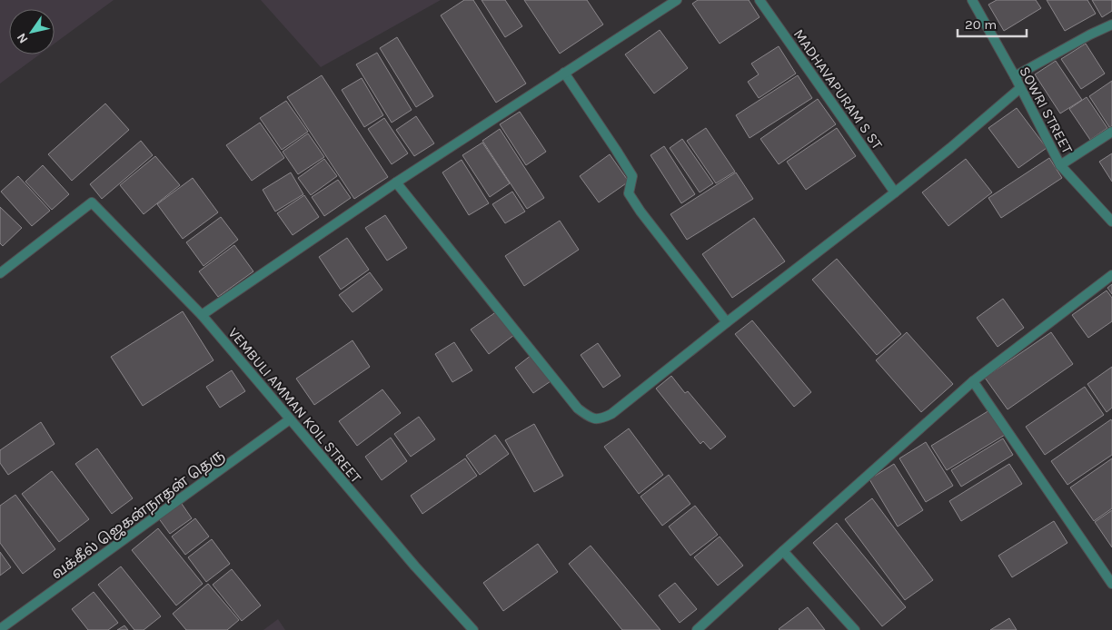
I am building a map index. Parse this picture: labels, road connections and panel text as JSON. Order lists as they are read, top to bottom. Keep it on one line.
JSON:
{"streets":{"street":["MADHAVAPURAM S ST","SOWRI STREET","VEMBULI AMMAN KOIL STREET","வக்கீல் ஜெகன்நாதன் தெரு"]},"crossings":[["VEMBULI AMMAN KOIL STREET","வக்கீல் ஜெகன்நாதன் தெரு"]],"scale_bar":"20 m","north":"bottom left"}
